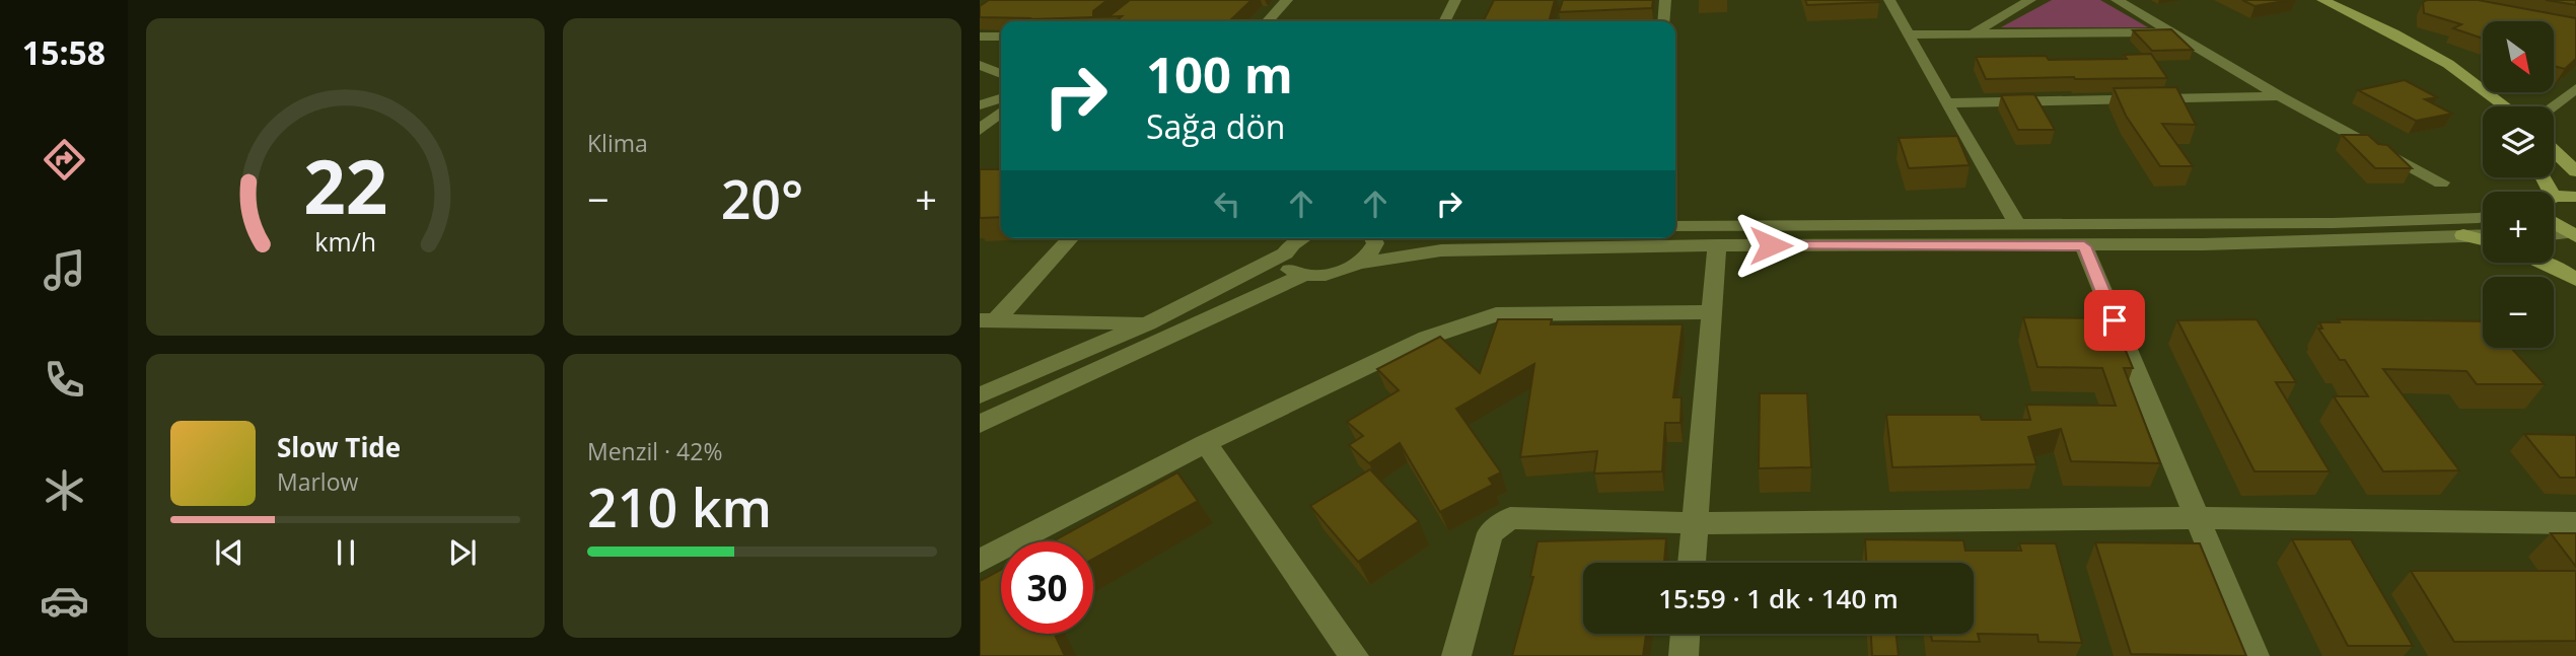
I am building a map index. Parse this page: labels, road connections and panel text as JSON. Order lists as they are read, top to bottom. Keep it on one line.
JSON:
{"north":"bottom right","page":{"tabs":"15:58","tile":["Klima",["Menzil · 42%","210 km"]],"map_buttons":["+","−"],"turn":["100 m","Sağa dön"],"heat":["−","20°","+"],"song":["Slow Tide","Marlow"],"limit":"30","trip":"15:59 · 1 dk · 140 m","gauge":["22","km/h"]}}
